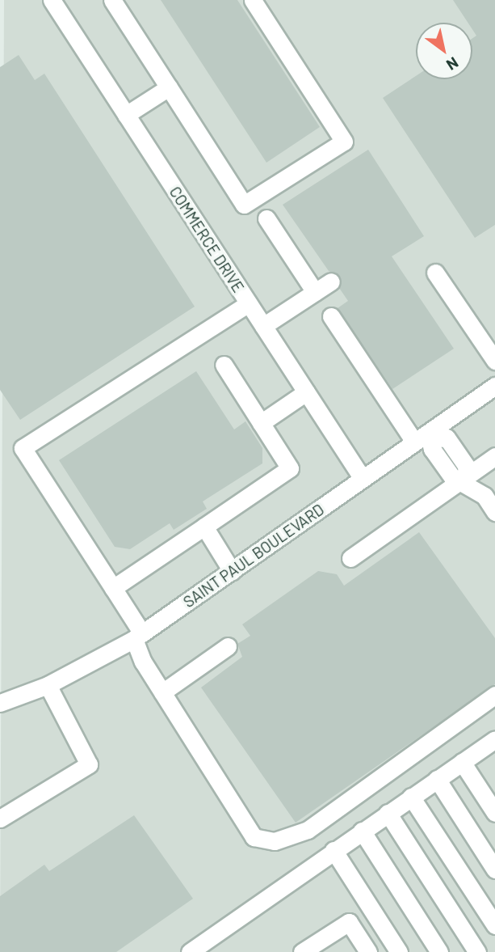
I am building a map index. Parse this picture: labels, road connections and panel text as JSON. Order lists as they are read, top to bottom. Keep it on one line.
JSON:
{"streets":{"street":["COMMERCE DRIVE","SAINT PAUL BOULEVARD"]},"crossings":[["COMMERCE DRIVE","SAINT PAUL BOULEVARD"]],"north":"bottom right"}
